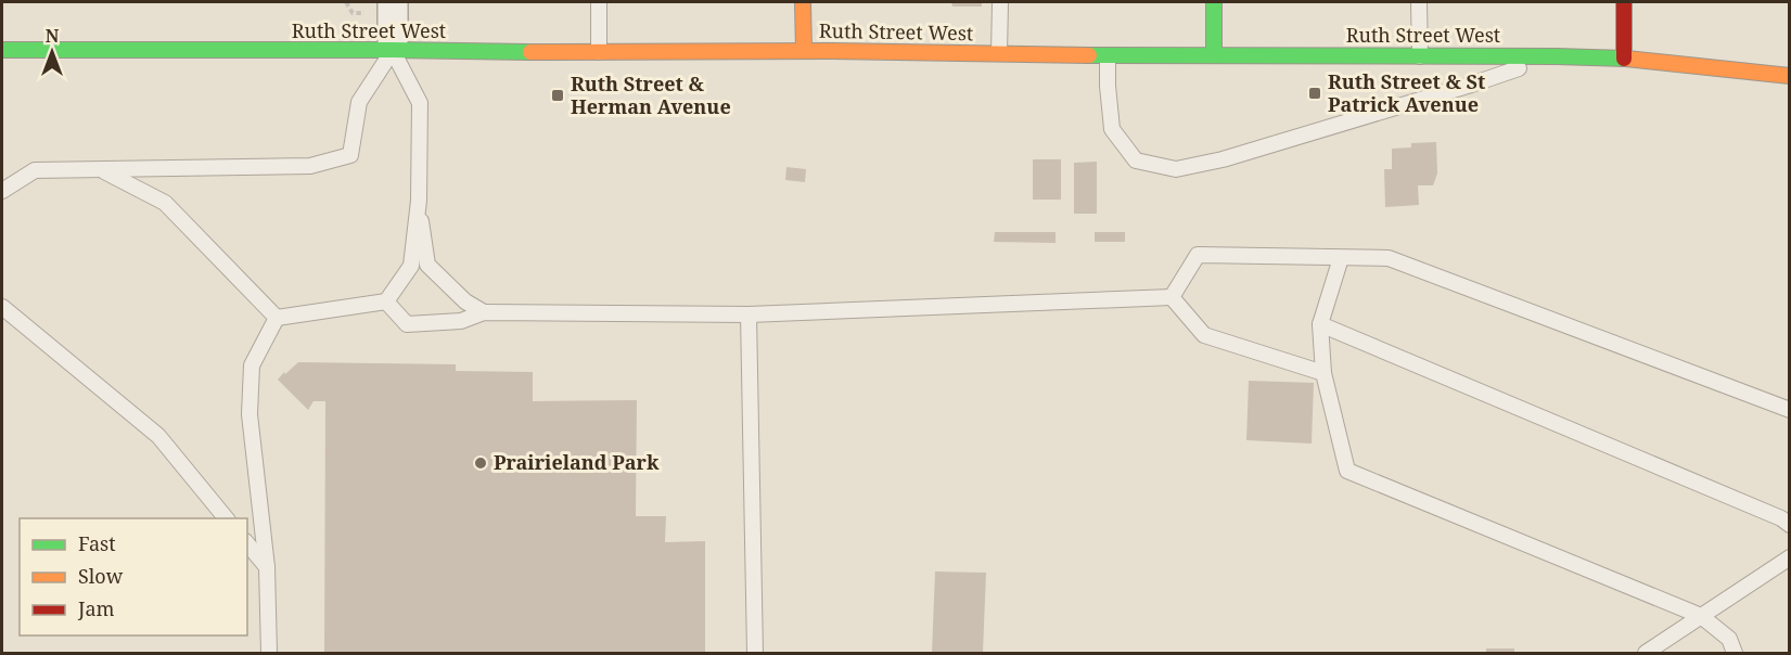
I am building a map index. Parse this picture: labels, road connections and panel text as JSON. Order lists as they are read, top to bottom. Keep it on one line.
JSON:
{"streets":{"street":["Ruth Street West"]},"places":{"transit":["Ruth Street & St Patrick Avenue","Ruth Street & Herman Avenue"],"other":["Prairieland Park"]},"legend":["Fast","Slow","Jam"],"north":"top"}
